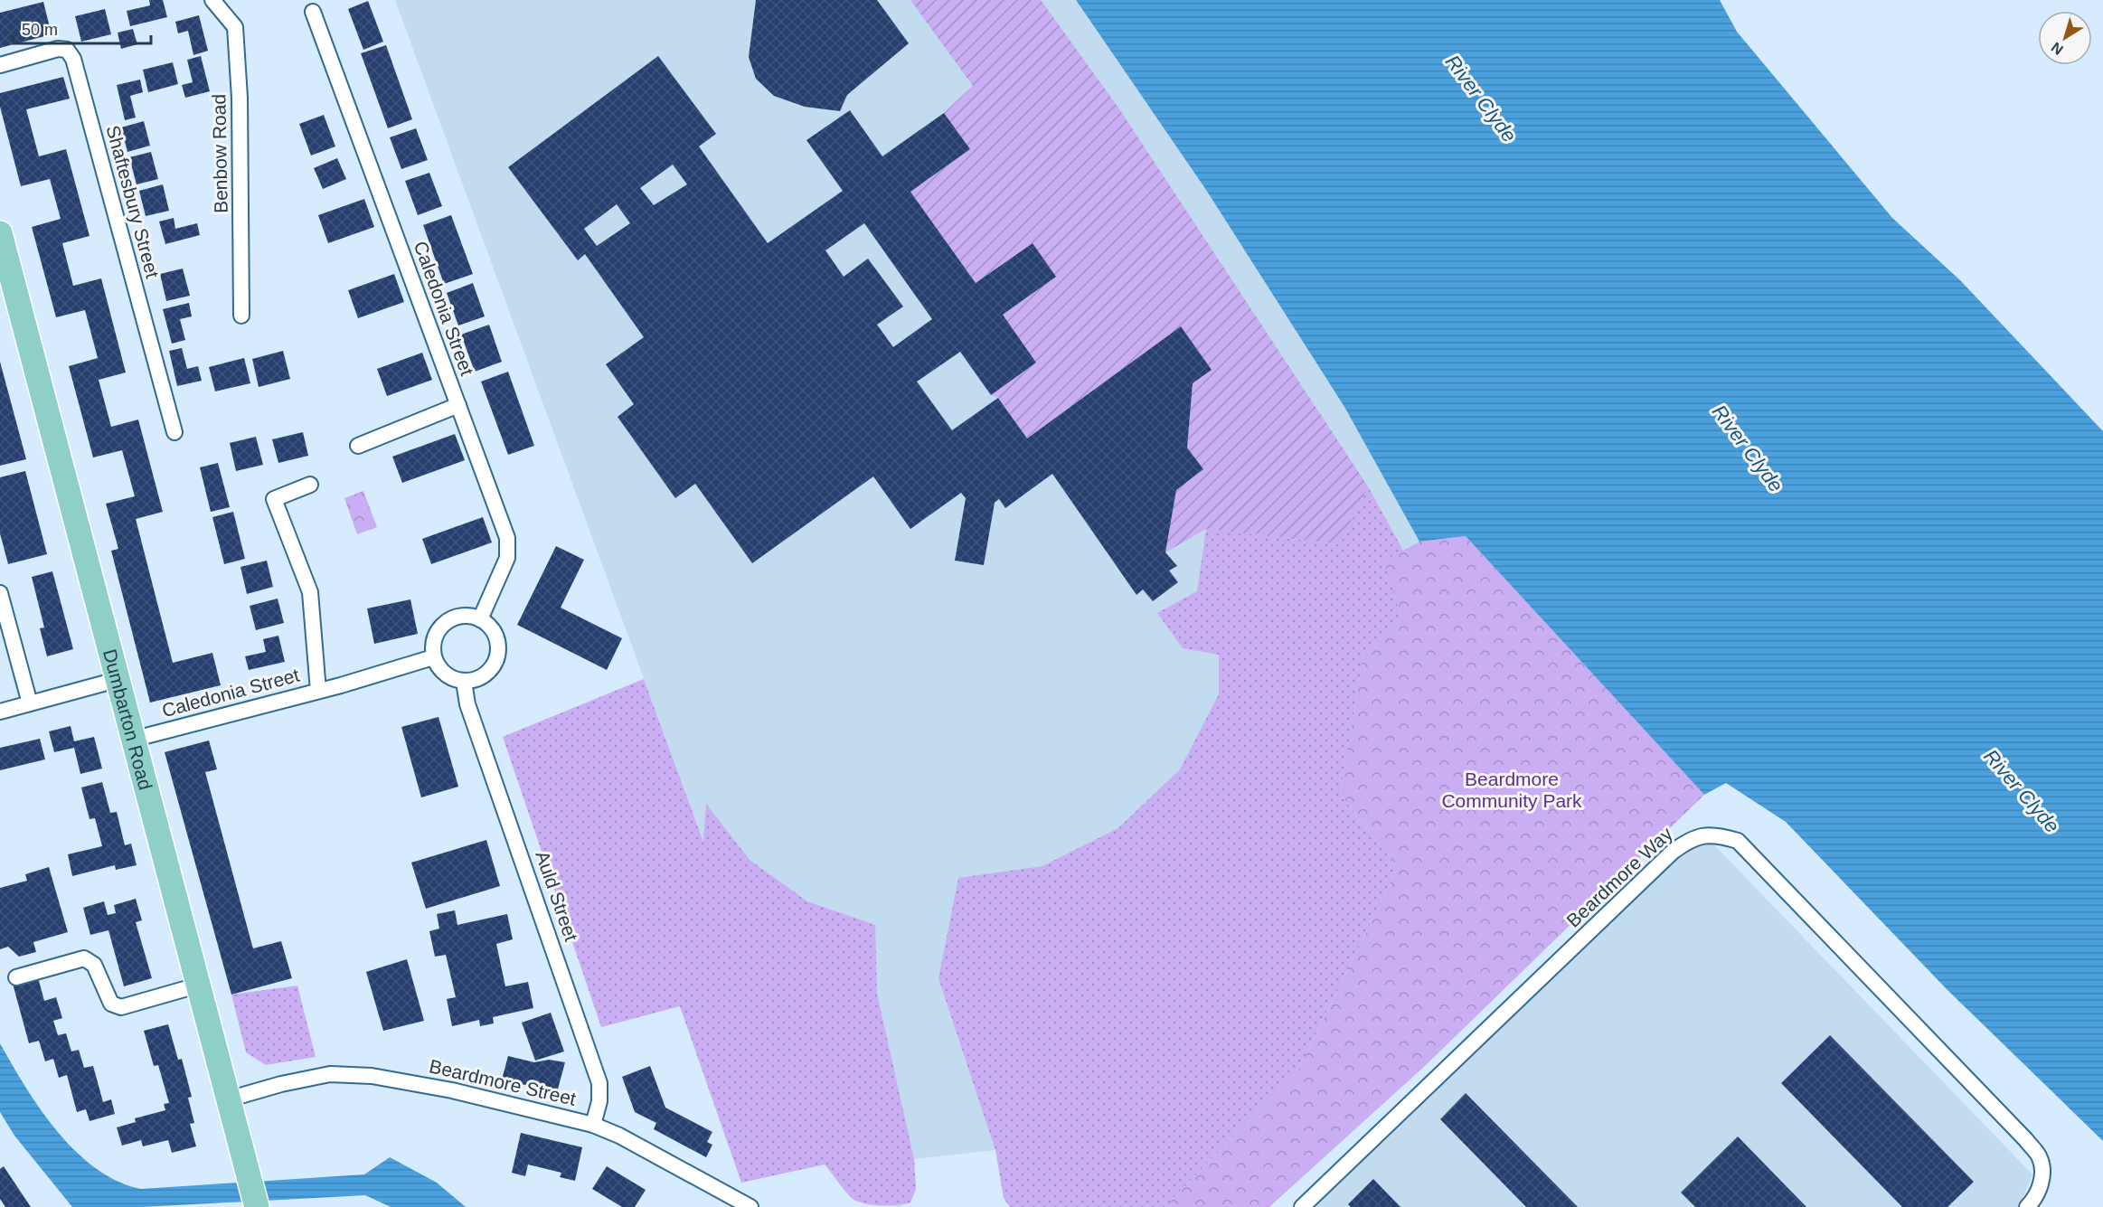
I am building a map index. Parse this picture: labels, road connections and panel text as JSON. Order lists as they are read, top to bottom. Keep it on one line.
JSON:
{"streets":{"main road":["Dumbarton Road"],"street":["Benbow Road","Shaftesbury Street","Caledonia Street","Beardmore Way","Auld Street","Beardmore Street"]},"crossings":[["Caledonia Street","Dumbarton Road"],["Caledonia Street","Auld Street"],["Dumbarton Road","Beardmore Street"],["Auld Street","Beardmore Street"]],"water":["River Clyde"],"parks":["Beardmore Community Park"],"scale_bar":"50 m","north":"bottom left"}
